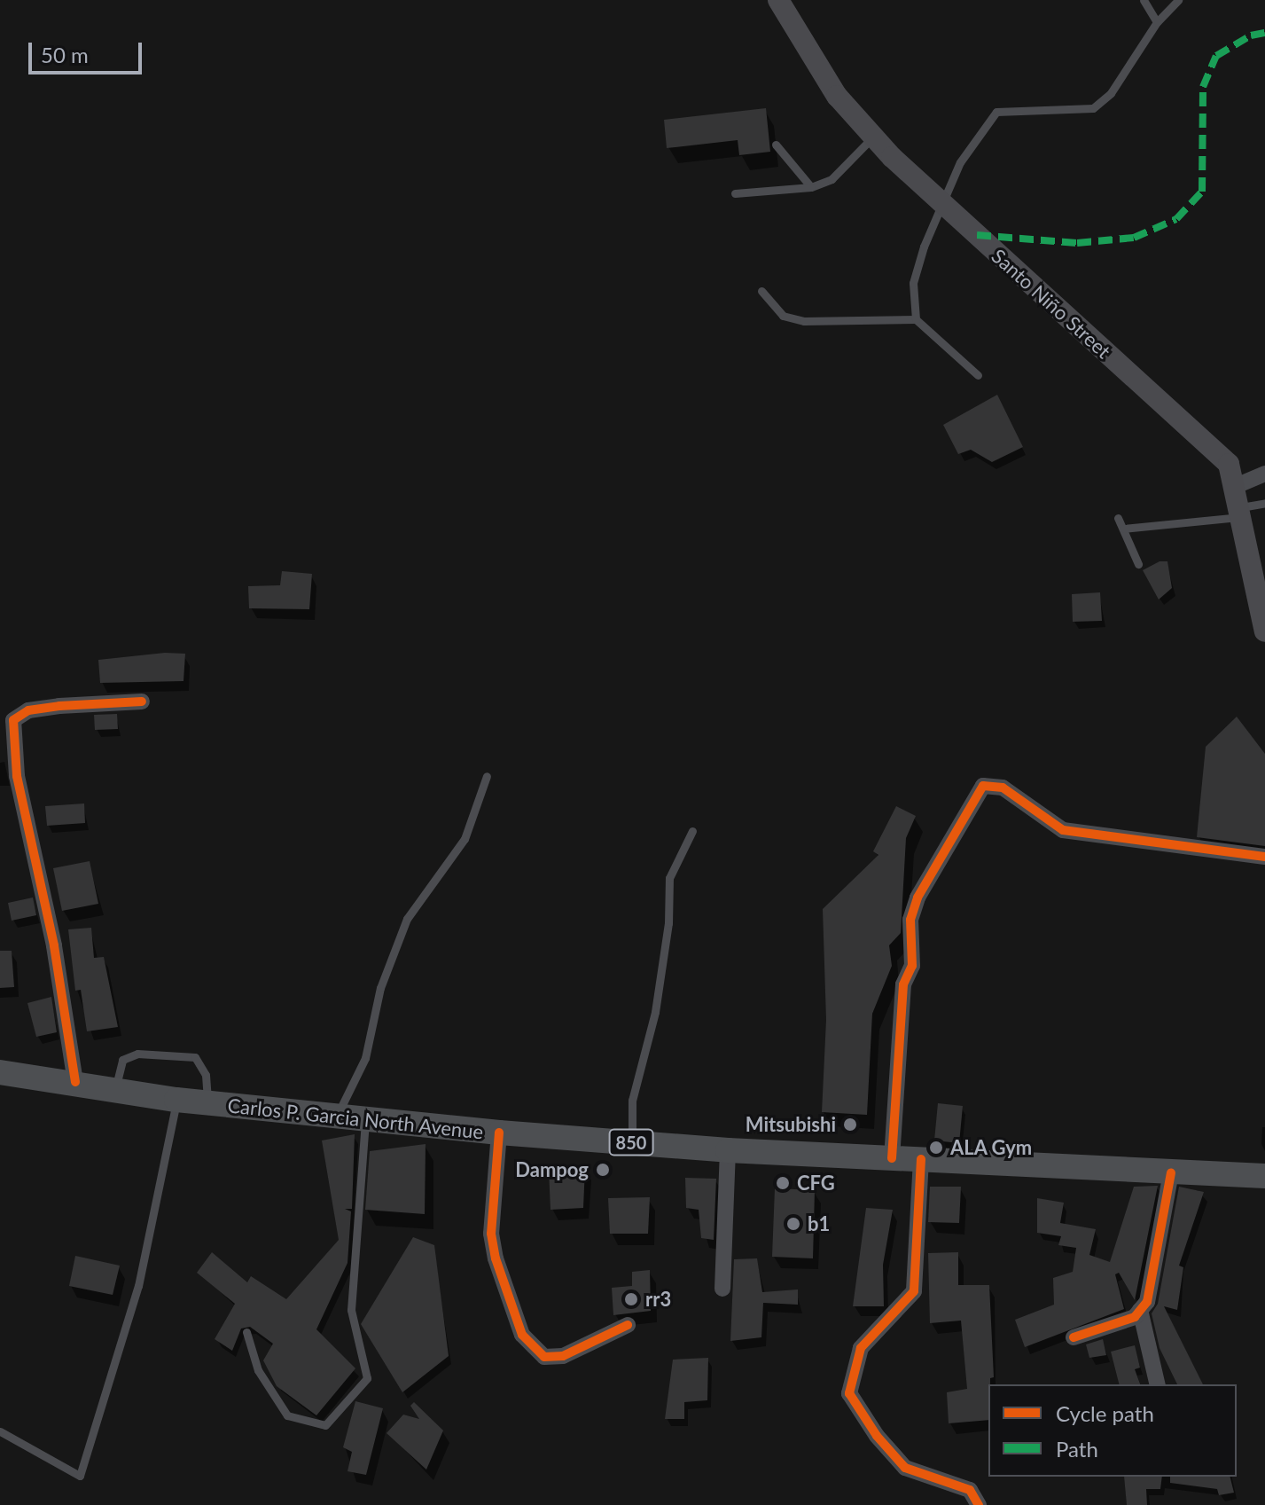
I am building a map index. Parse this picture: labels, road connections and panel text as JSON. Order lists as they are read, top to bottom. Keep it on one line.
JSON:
{"streets":{"main road":["Santo Niño Street","Carlos P. Garcia North Avenue","850"]},"places":["Mitsubishi","ALA Gym","Dampog","CFG","b1","rr3"],"legend":["Cycle path","Path"],"scale_bar":"50 m"}
